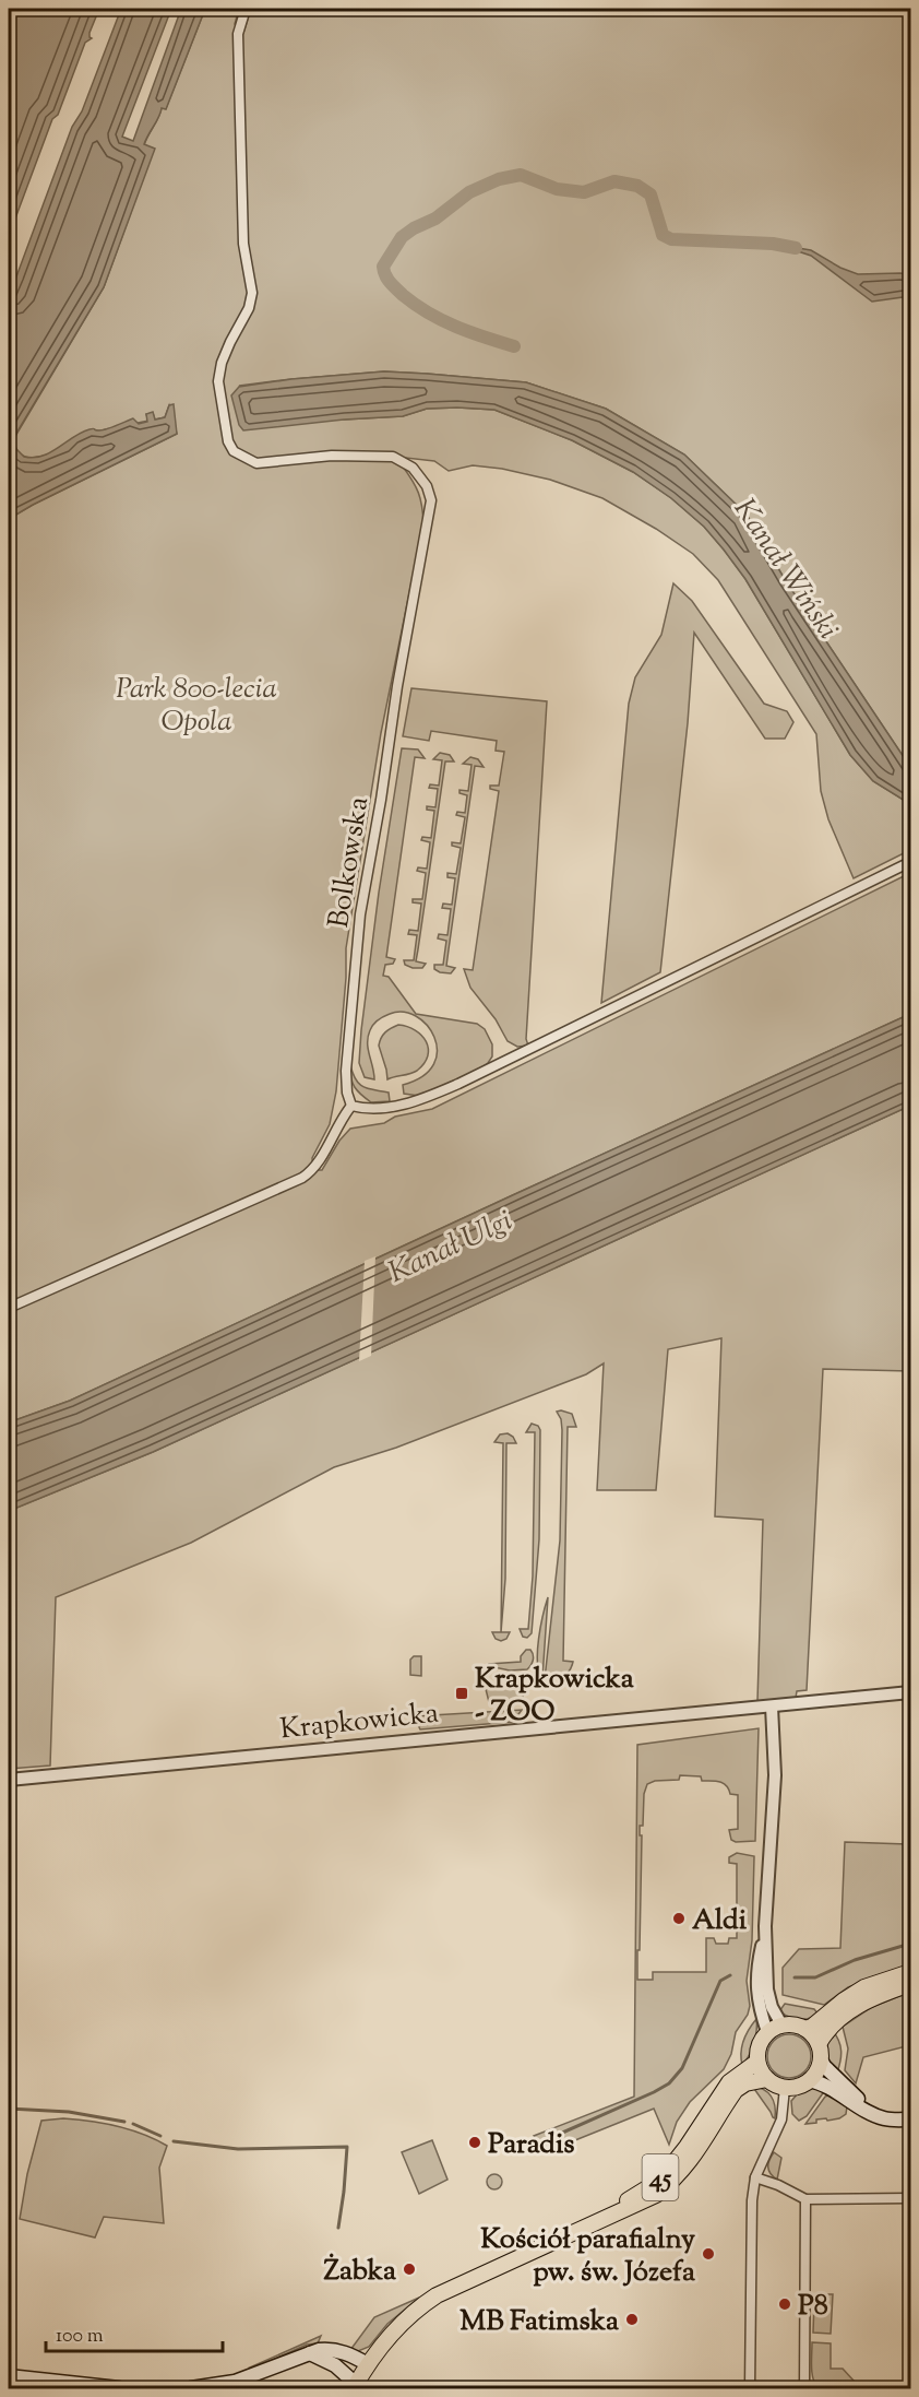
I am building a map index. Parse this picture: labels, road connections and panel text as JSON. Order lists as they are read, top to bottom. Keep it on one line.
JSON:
{"streets":{"main road":["45"],"street":["Bolkowska","Krapkowicka"]},"water":["Kanał Wiński","Kanał Ulgi"],"parks":["Park 800-lecia Opola"],"places":{"transit":["Krapkowicka - ZOO"],"other":["Aldi","Paradis","Kościół parafialny pw. św. Józefa","Żabka","P8","MB Fatimska"]},"scale_bar":"100 m"}
